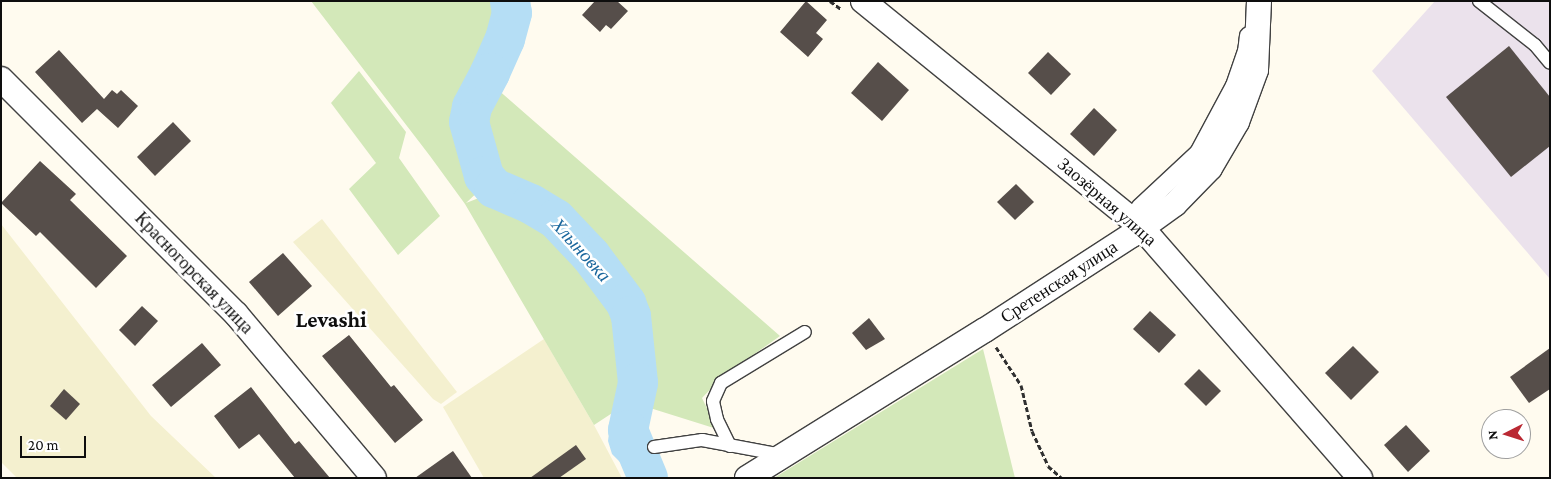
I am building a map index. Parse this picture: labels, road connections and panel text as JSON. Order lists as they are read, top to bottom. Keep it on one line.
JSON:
{"streets":{"street":["Заозёрная улица","Красногорская улица","Сретенская улица"]},"crossings":[["Заозёрная улица","Сретенская улица"]],"districts":["Levashi"],"water":["Хлыновка"],"scale_bar":"20 m","north":"left"}
